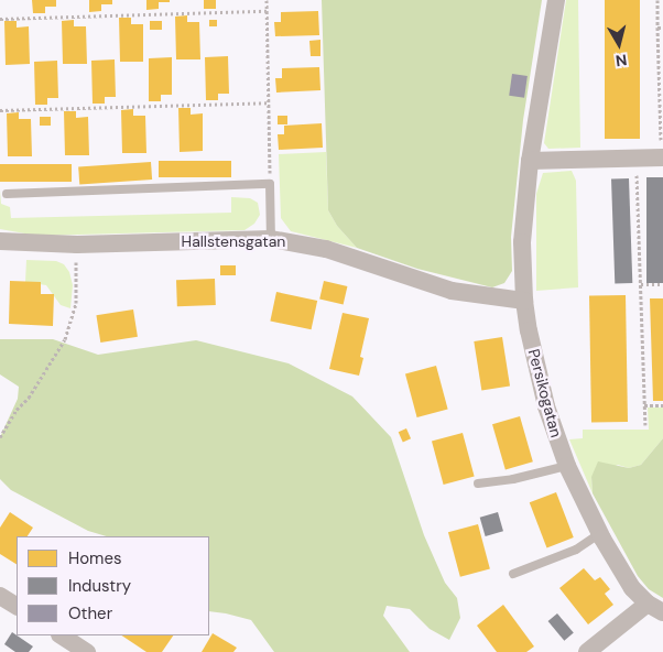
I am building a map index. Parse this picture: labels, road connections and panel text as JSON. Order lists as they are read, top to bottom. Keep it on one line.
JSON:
{"streets":{"street":["Hallstensgatan","Persikogatan"]},"crossings":[["Hallstensgatan","Persikogatan"]],"legend":["Homes","Industry","Other"],"north":"bottom"}
